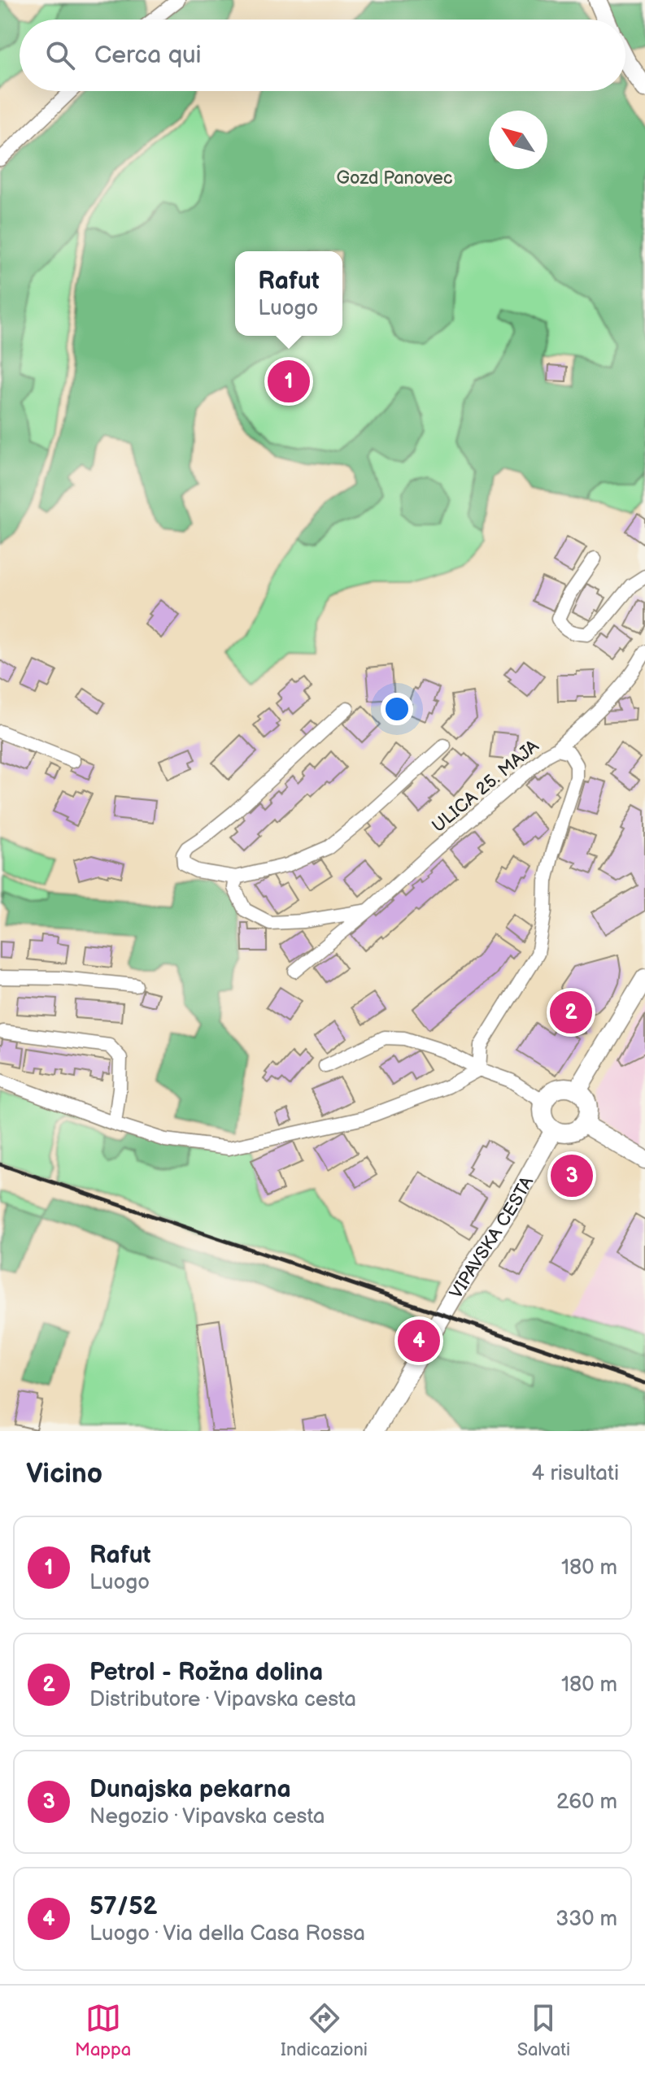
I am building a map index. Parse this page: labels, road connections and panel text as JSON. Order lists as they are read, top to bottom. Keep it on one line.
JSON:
{"streets":{"main road":["VIPAVSKA CESTA"],"street":["ULICA 25. MAJA"]},"parks":["Gozd Panovec"],"north":"top left","page":{"search":"Cerca qui","popup":["Rafut","Luogo"],"pins":["1","2","3","4"],"heading":["Vicino","4 risultati"],"list":[{"mark":"1","name":"Rafut","note":"Luogo","value":"180 m"},{"mark":"2","name":"Petrol - Rožna dolina","note":"Distributore · Vipavska cesta","value":"180 m"},{"mark":"3","name":"Dunajska pekarna","note":"Negozio · Vipavska cesta","value":"260 m"},{"mark":"4","name":"57/52","note":"Luogo · Via della Casa Rossa","value":"330 m"}],"nav":["Mappa","Indicazioni","Salvati"]}}
